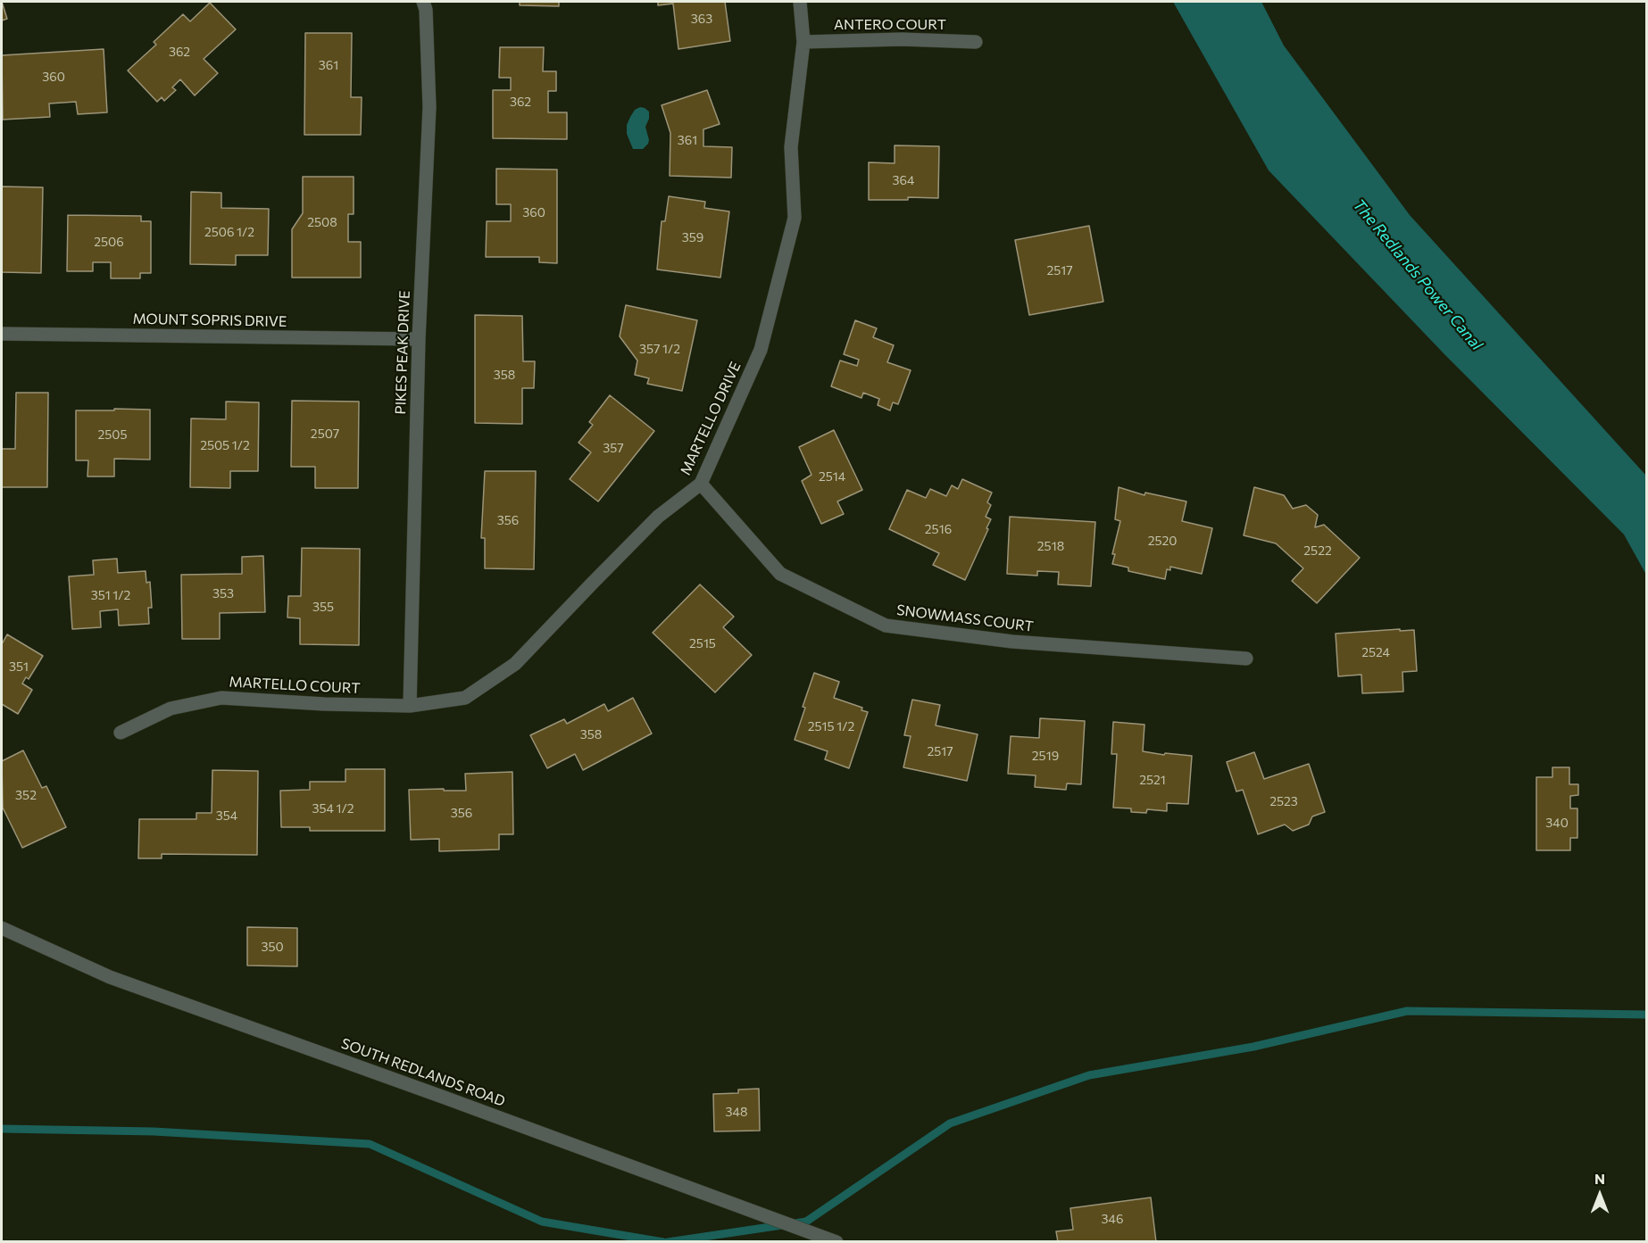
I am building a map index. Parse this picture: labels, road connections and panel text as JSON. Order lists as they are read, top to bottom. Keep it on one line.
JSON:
{"streets":{"street":["ANTERO COURT","MOUNT SOPRIS DRIVE","PIKES PEAK DRIVE","MARTELLO DRIVE","SNOWMASS COURT","MARTELLO COURT","SOUTH REDLANDS ROAD"]},"crossings":[["ANTERO COURT","MARTELLO DRIVE"],["MOUNT SOPRIS DRIVE","PIKES PEAK DRIVE"],["PIKES PEAK DRIVE","MARTELLO DRIVE"],["PIKES PEAK DRIVE","MARTELLO COURT"],["MARTELLO DRIVE","SNOWMASS COURT"],["MARTELLO DRIVE","MARTELLO COURT"]],"water":["The Redlands Power Canal"],"house_numbers":["363","362","361","360","362","361","364","360","2508","2506 1/2","359","2506","2517","357 1/2","358","2507","2505","2505 1/2","357","2514","356","2516","2520","2518","2522","353","351 1/2","355","2515","2524","351","2515 1/2","358","2517","2519","2521","352","2523","354 1/2","356","354","340","350","348","346"],"north":"top"}
